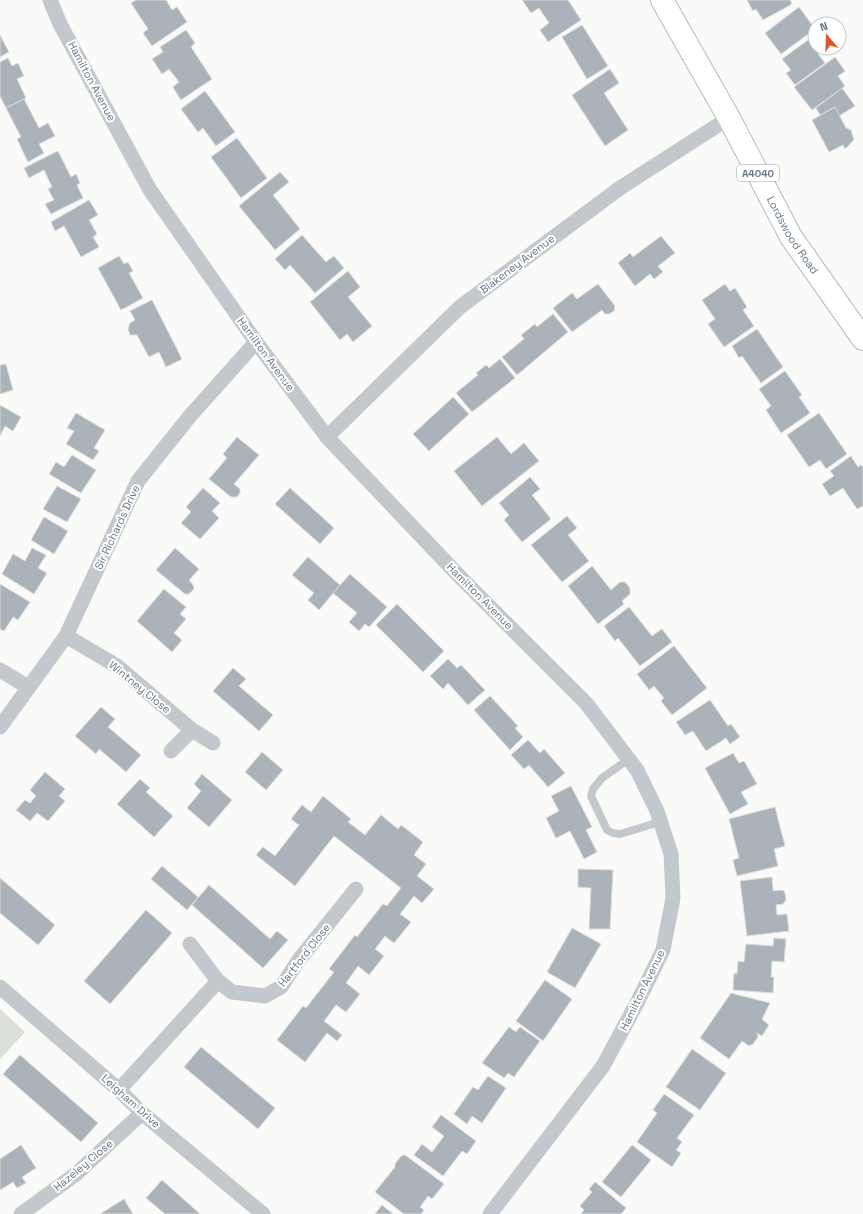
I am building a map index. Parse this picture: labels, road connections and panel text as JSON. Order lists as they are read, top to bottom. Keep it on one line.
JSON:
{"streets":{"main road":["A4040","Lordswood Road"],"street":["Hamilton Avenue","Blakeney Avenue","Sir Richards Drive","Wintney Close","Hartford Close","Leigham Drive","Hazeley Close"]},"crossings":[["Hamilton Avenue","Blakeney Avenue"],["Hamilton Avenue","Sir Richards Drive"],["Lordswood Road","Blakeney Avenue"],["Sir Richards Drive","Wintney Close"],["Leigham Drive","Hazeley Close"]],"north":"top"}
